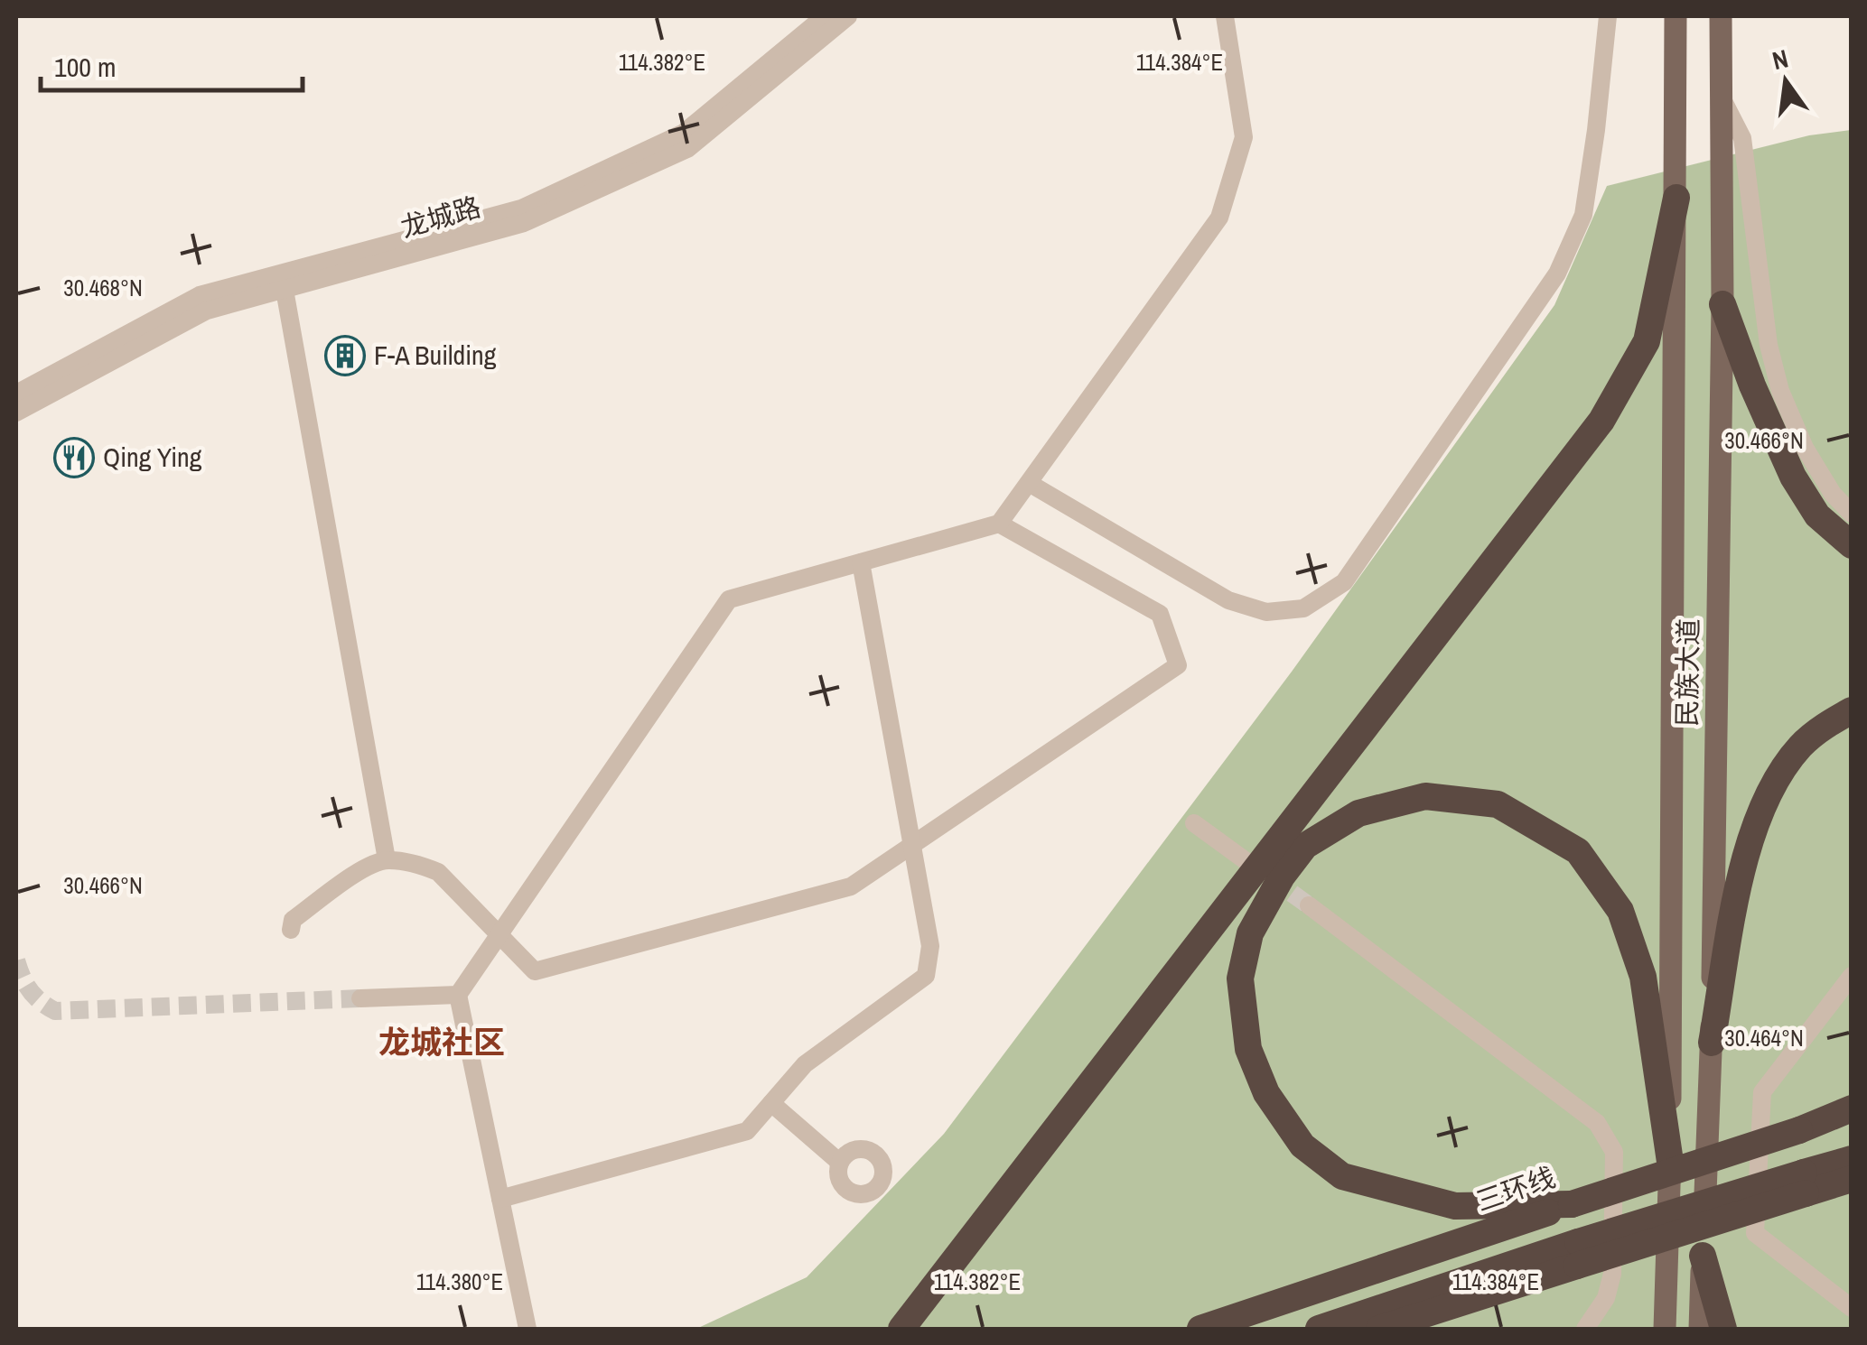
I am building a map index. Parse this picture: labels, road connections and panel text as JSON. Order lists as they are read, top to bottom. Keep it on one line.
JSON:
{"streets":{"highway":["三环线"],"main road":["民族大道"],"street":["龙城路"]},"districts":["龙城社区"],"places":{"building":["F-A Building"],"restaurant":["Qing Ying"]},"scale_bar":"100 m","north":"top","coordinates":["114.382°E","114.384°E","30.468°N","30.466°N","30.464°N","114.380°E"]}
